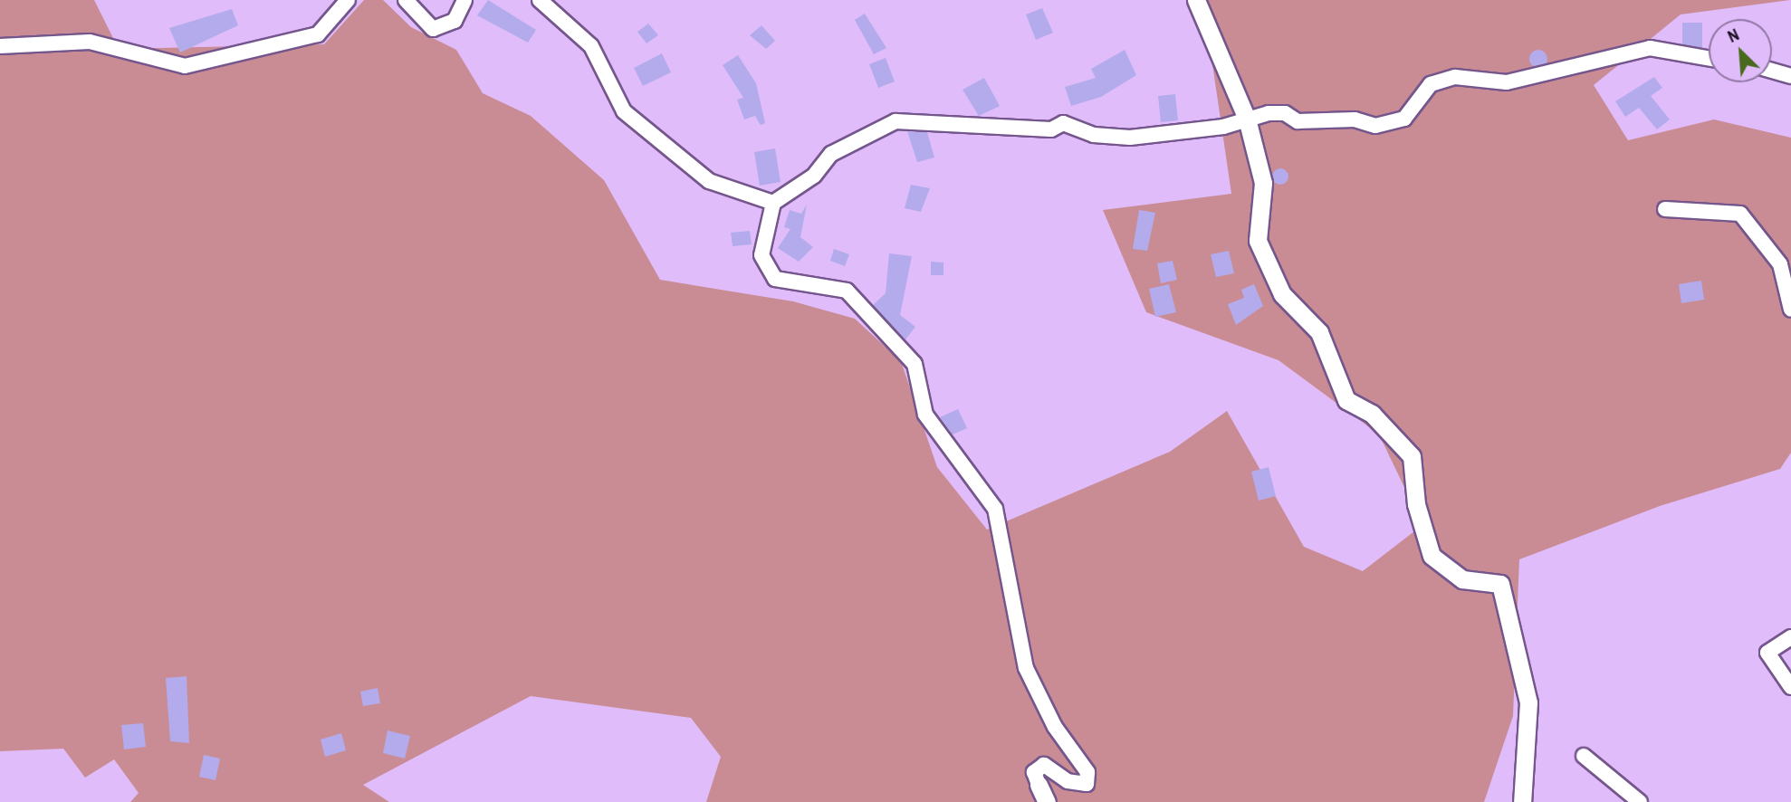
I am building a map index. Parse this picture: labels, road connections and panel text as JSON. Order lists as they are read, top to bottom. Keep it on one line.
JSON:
{"north":"top left"}
